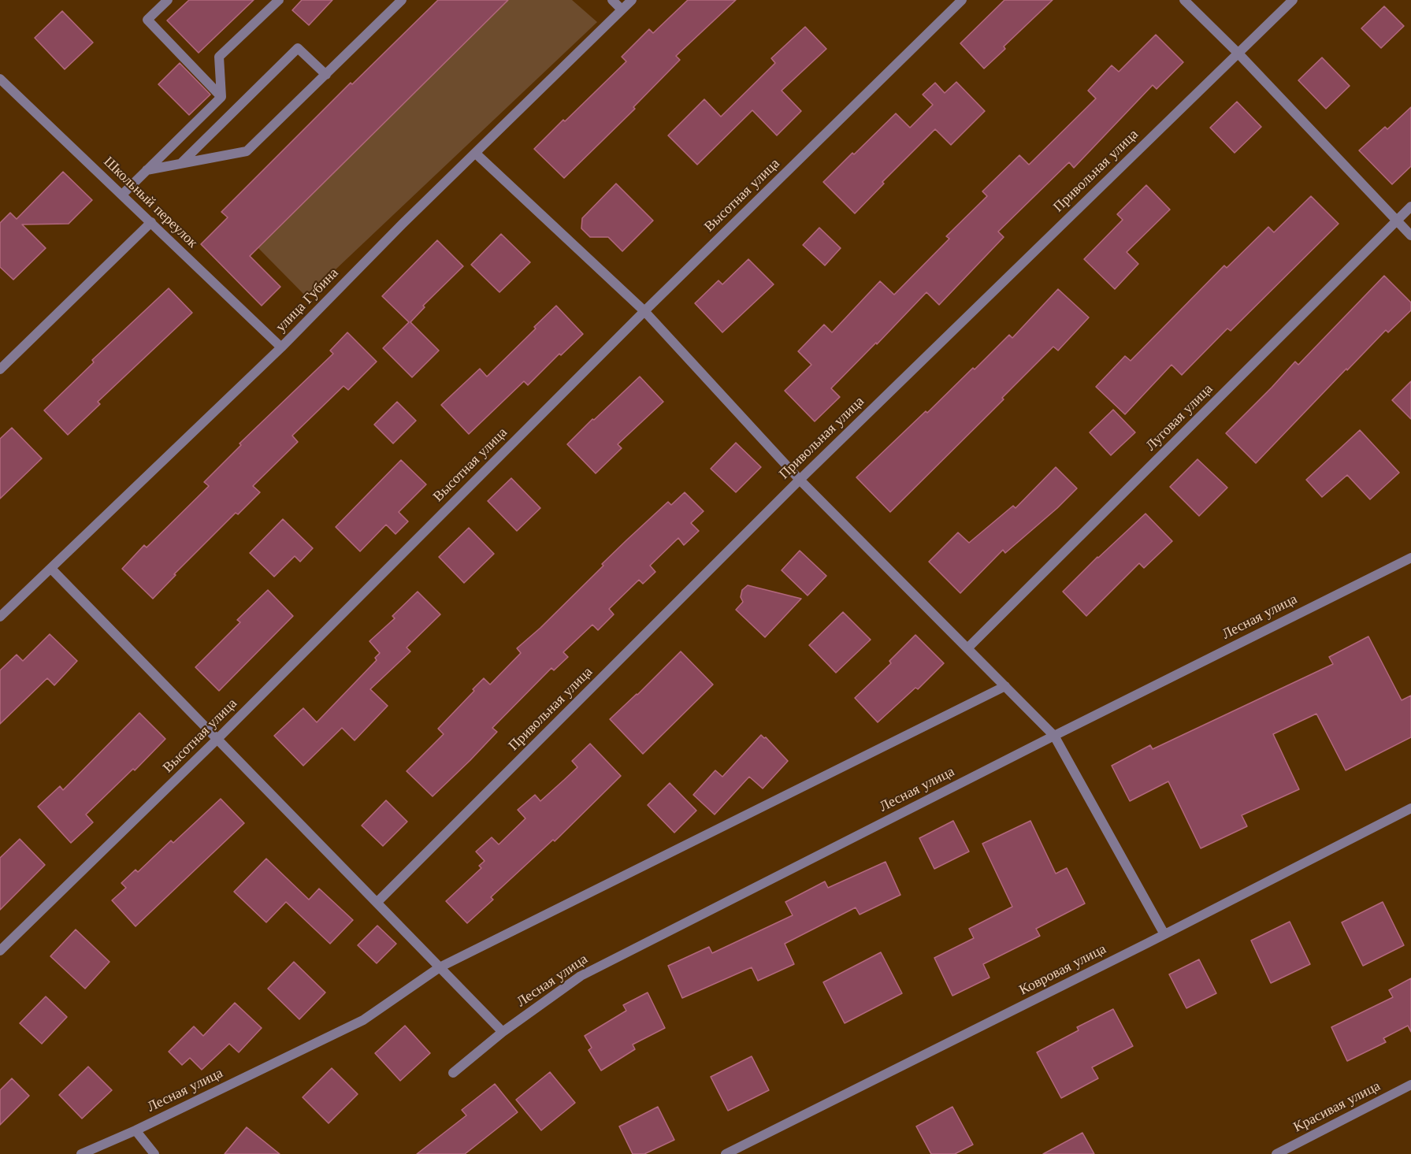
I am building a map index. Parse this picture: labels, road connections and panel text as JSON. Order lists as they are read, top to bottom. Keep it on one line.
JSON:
{"streets":{"street":["Привольная улица","Высотная улица","Школьный переулок","улица Губина","Луговая улица","Лесная улица","Ковровая улица","Красивая улица"]},"crossings":[["Школьный переулок","улица Губина"]]}
